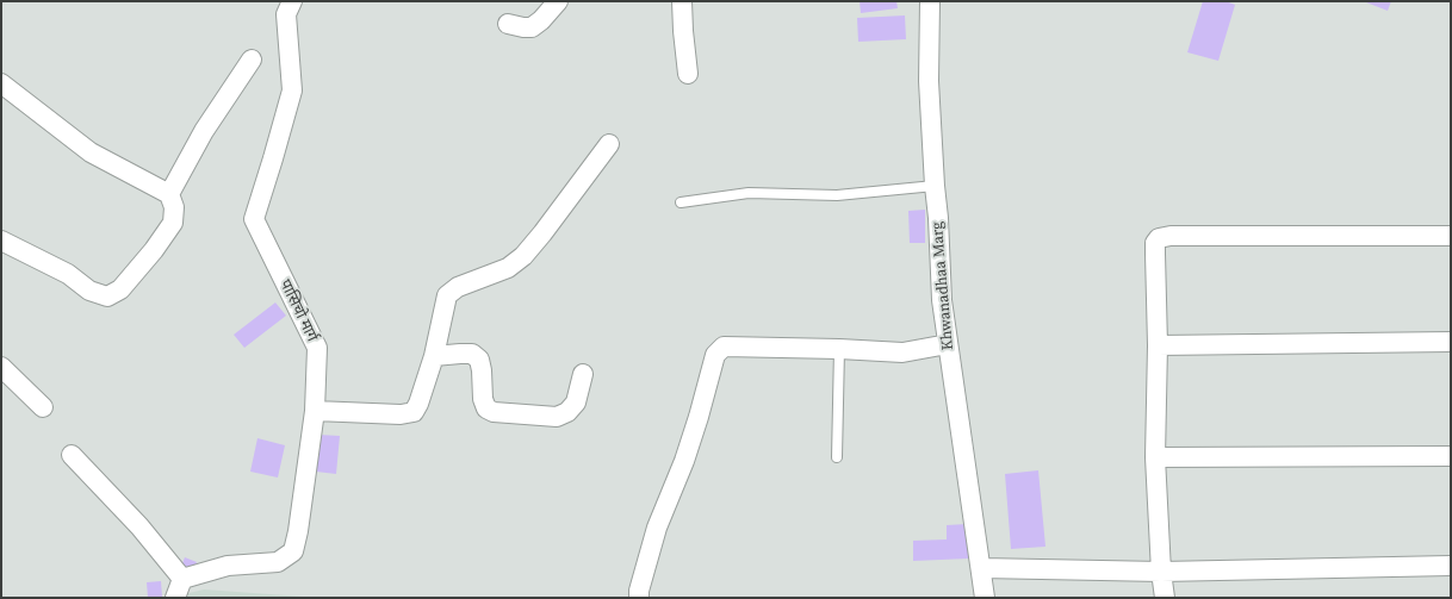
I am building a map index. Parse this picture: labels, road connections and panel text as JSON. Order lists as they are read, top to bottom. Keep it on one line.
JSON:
{"streets":{"street":["Khwanadhaa Marg","पासिचो मार्ग"]}}
